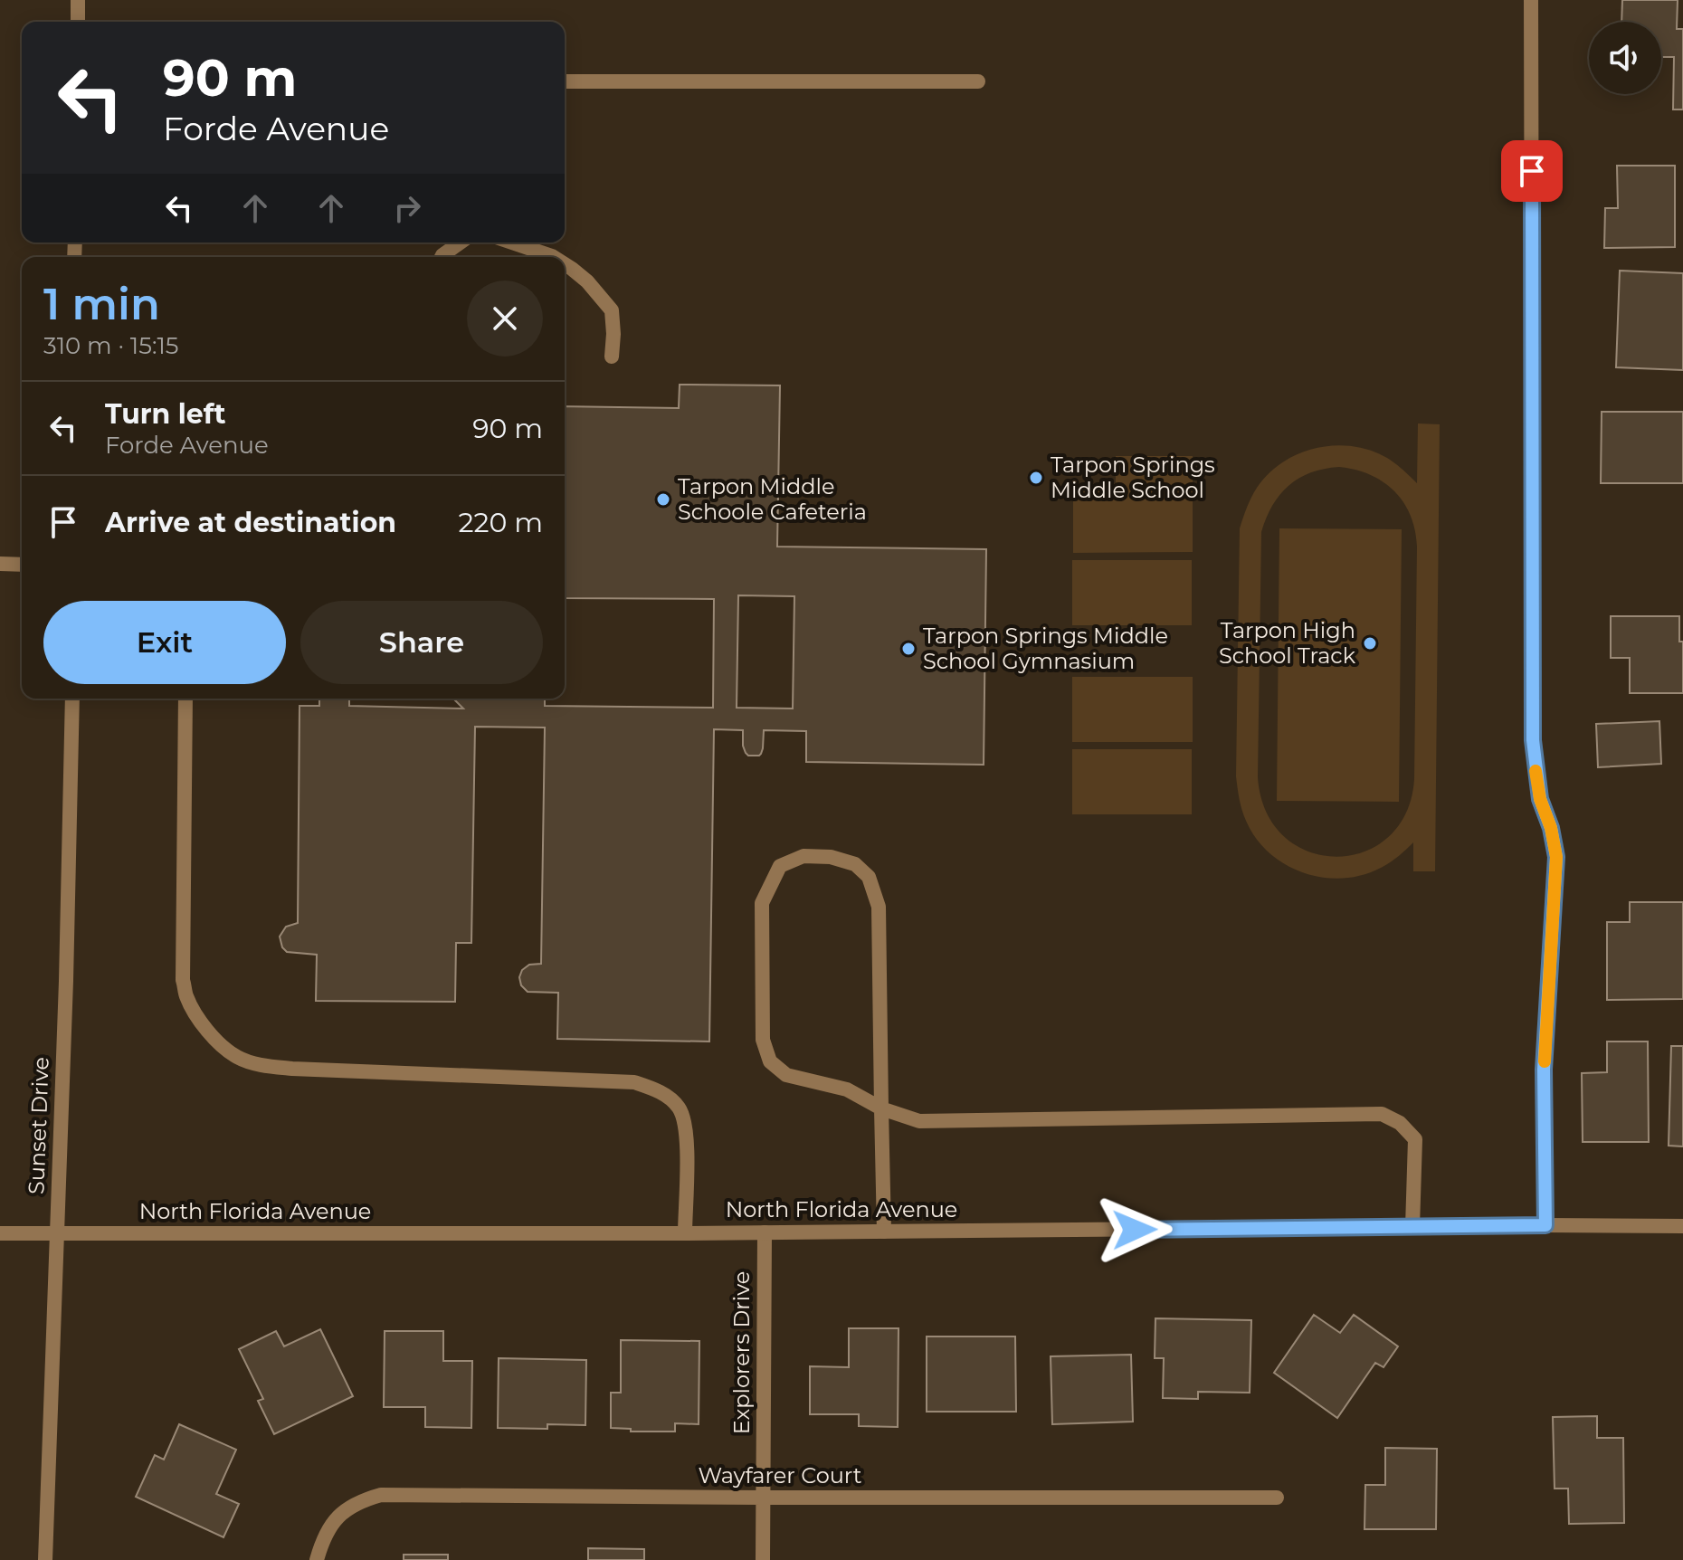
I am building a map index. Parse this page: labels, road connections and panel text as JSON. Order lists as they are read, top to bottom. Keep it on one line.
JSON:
{"streets":{"street":["Sunset Drive","North Florida Avenue","Explorers Drive","Wayfarer Court"]},"crossings":[["Sunset Drive","North Florida Avenue"],["North Florida Avenue","Explorers Drive"],["Explorers Drive","Wayfarer Court"]],"places":["Tarpon Springs Middle School","Tarpon Middle Schoole Cafeteria","Tarpon High School Track","Tarpon Springs Middle School Gymnasium"],"page":{"turn":["90 m","Forde Avenue"],"heading":["1 min","310 m · 15:15"],"list":[{"name":"Turn left","note":"Forde Avenue","value":"90 m"},{"name":"Arrive at destination","value":"220 m"}],"buttons":["Exit","Share"]}}
